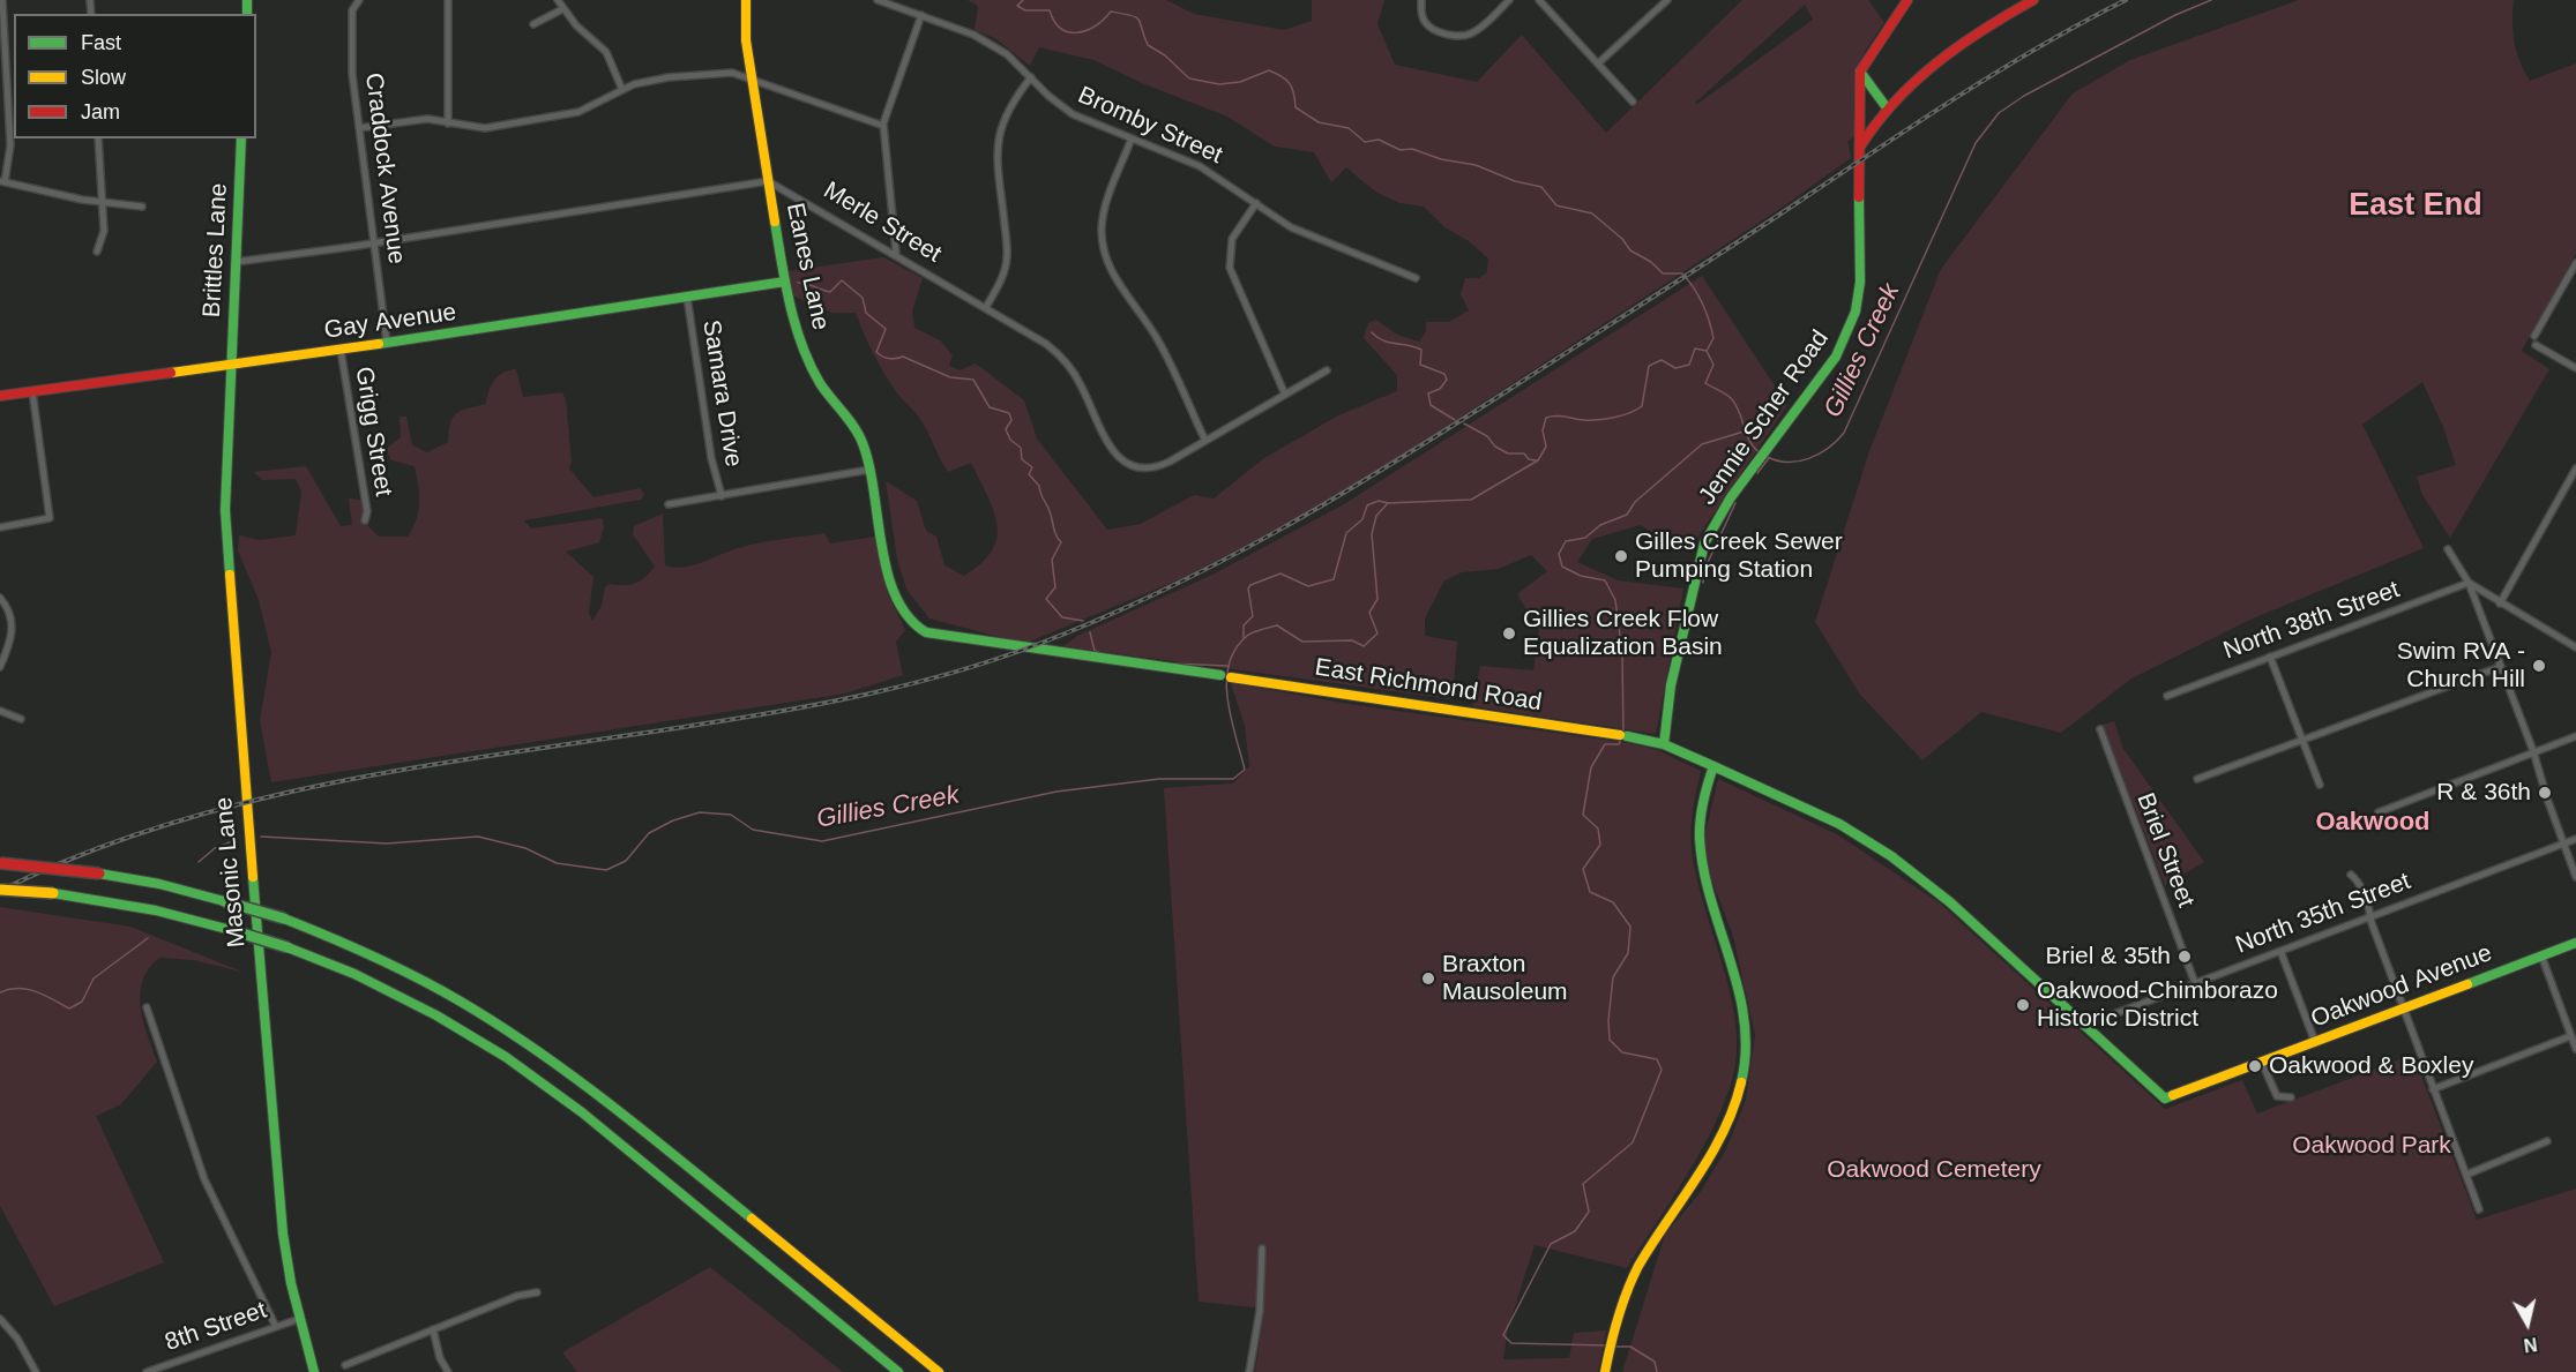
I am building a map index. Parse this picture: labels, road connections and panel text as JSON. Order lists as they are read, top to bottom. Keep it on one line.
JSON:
{"streets":{"main road":["Brittles Lane","Eanes Lane","Gay Avenue","Jennie Scher Road","East Richmond Road","Masonic Lane","Oakwood Avenue"],"street":["Bromby Street","Craddock Avenue","Merle Street","Samara Drive","Grigg Street","North 38th Street","Briel Street","North 35th Street","8th Street"]},"crossings":[["Craddock Avenue","Gay Avenue"],["Merle Street","Eanes Lane"],["Brittles Lane","Gay Avenue"],["Brittles Lane","Masonic Lane"],["Eanes Lane","Gay Avenue"],["Eanes Lane","East Richmond Road"],["Gay Avenue","Samara Drive"],["Gay Avenue","Grigg Street"],["Gay Avenue","Masonic Lane"],["Jennie Scher Road","East Richmond Road"],["East Richmond Road","North 35th Street"],["East Richmond Road","Oakwood Avenue"],["Briel Street","North 35th Street"],["Masonic Lane","8th Street"]],"districts":["East End","Oakwood"],"water":["Gillies Creek"],"parks":["Oakwood Park","Oakwood Cemetery"],"places":["Gilles Creek Sewer Pumping Station","Gillies Creek Flow Equalization Basin","Swim RVA - Church Hill","R & 36th","Briel & 35th","Braxton Mausoleum","Oakwood-Chimborazo Historic District","Oakwood & Boxley"],"legend":["Fast","Slow","Jam"],"north":"bottom"}
